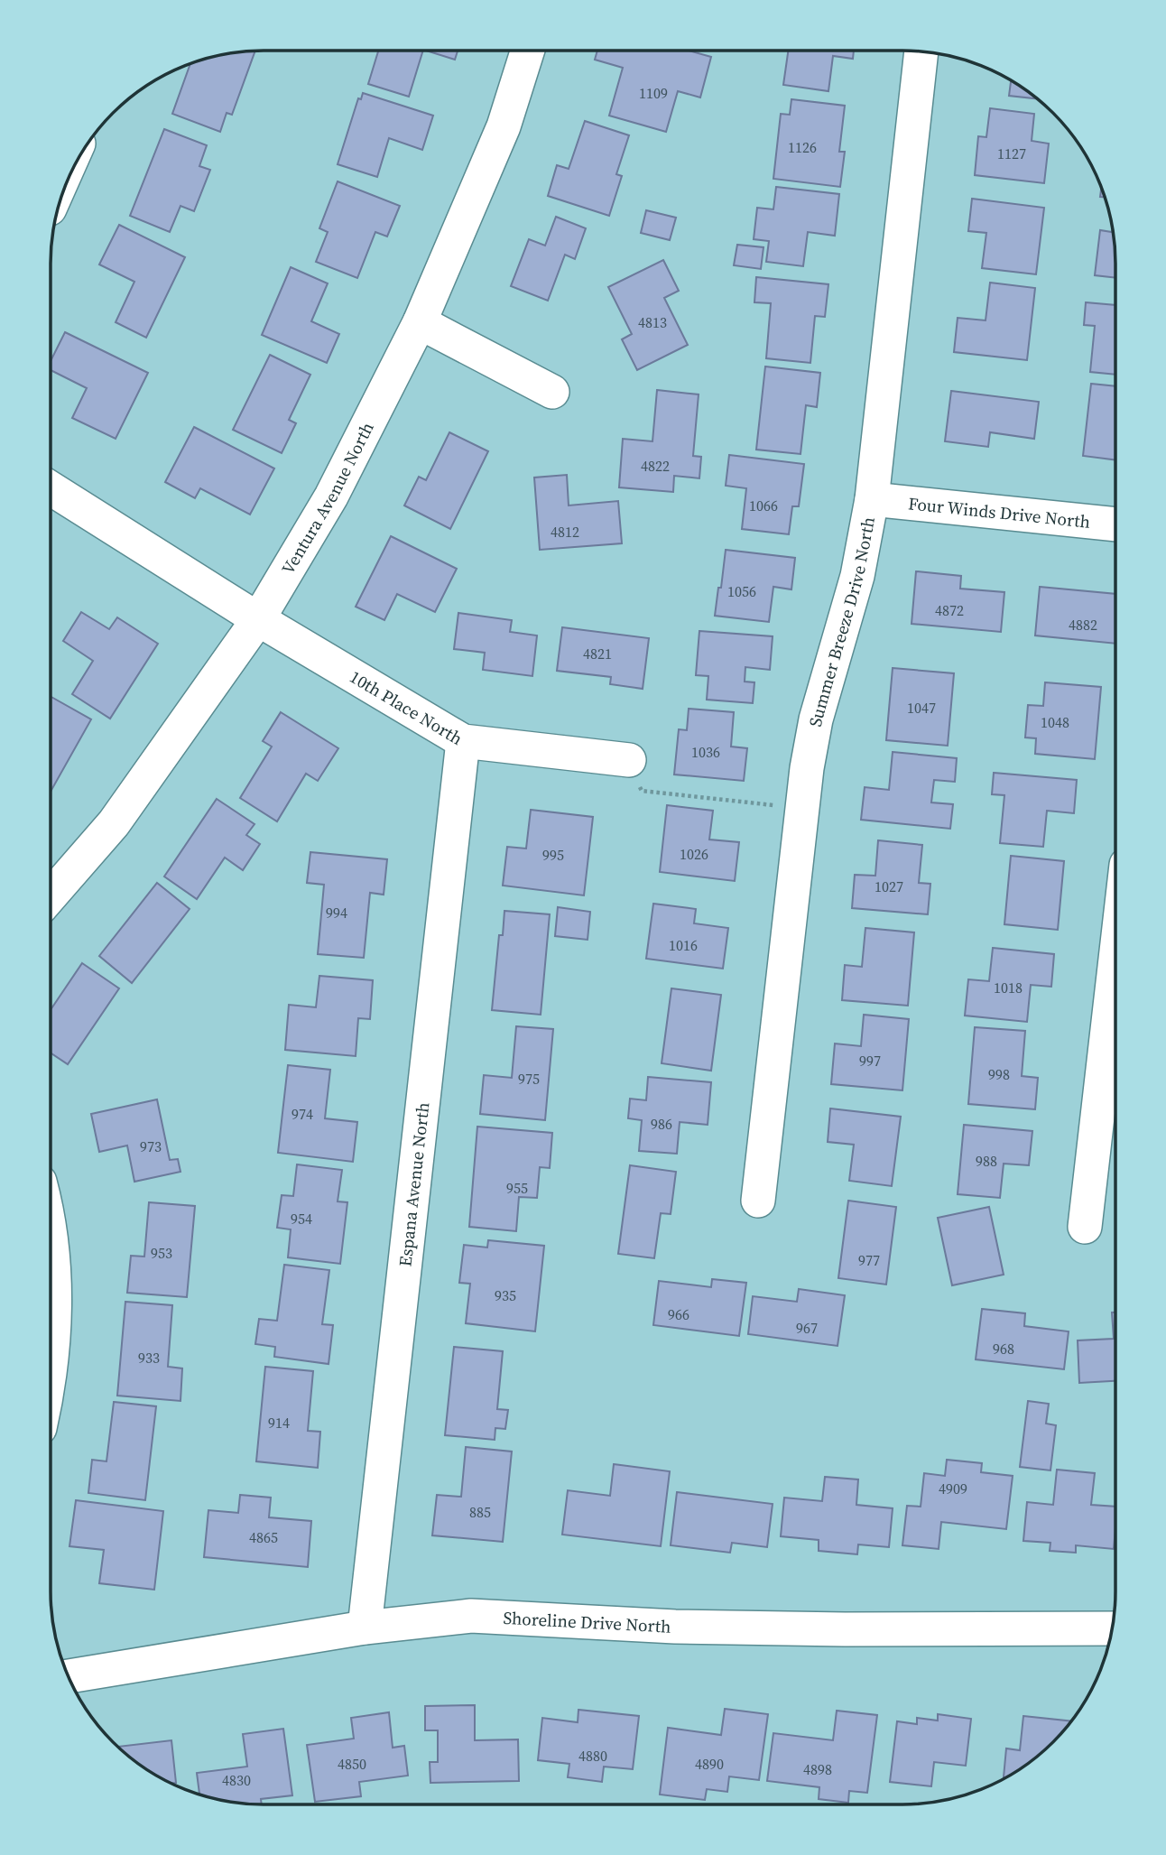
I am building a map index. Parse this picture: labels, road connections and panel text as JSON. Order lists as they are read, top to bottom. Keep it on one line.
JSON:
{"streets":{"street":["Ventura Avenue North","Four Winds Drive North","Summer Breeze Drive North","10th Place North","Espana Avenue North","Shoreline Drive North"]},"crossings":[["Ventura Avenue North","10th Place North"],["Four Winds Drive North","Summer Breeze Drive North"],["10th Place North","Espana Avenue North"],["Espana Avenue North","Shoreline Drive North"]],"house_numbers":["1109","1126","1127","4813","4822","1066","4812","1056","4872","4882","4821","1047","1048","1036","1026","995","1027","994","1016","1018","997","998","975","974","986","973","988","955","954","953","977","935","966","967","968","933","914","4909","885","4865","4880","4850","4890","4898","4830"]}
